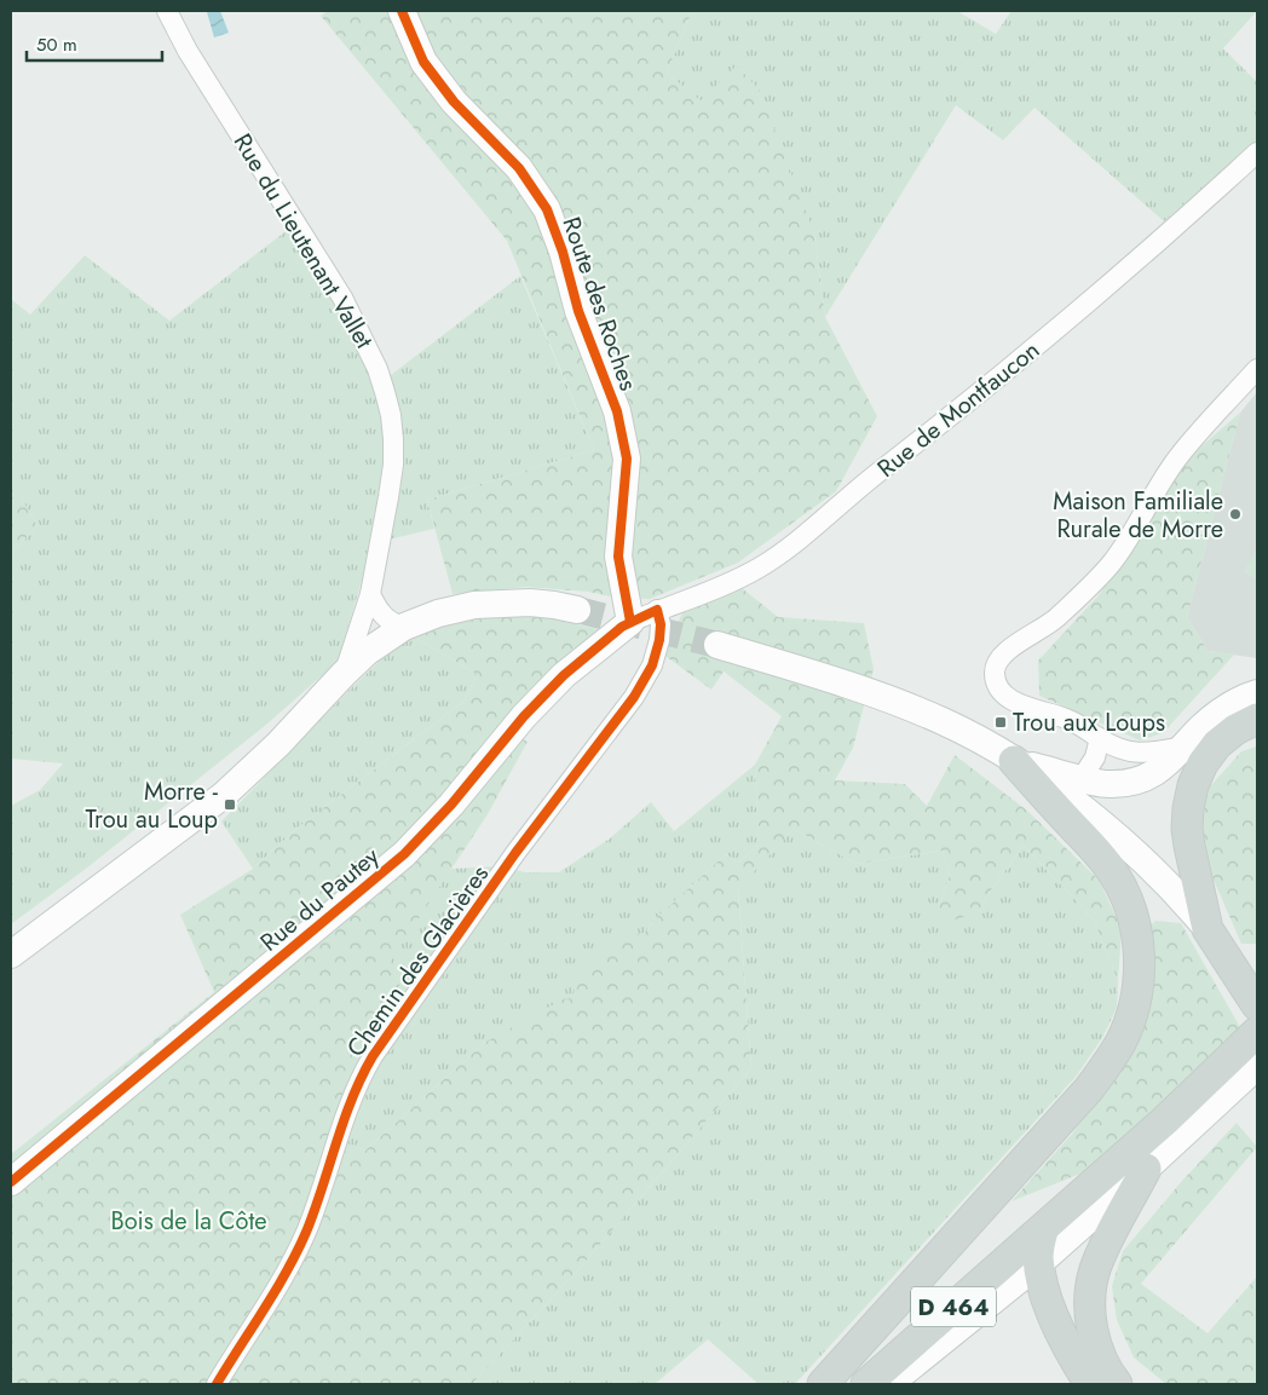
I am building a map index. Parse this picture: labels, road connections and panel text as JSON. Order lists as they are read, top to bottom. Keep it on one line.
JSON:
{"streets":{"main road":["Route des Roches","Rue du Pautey","D 464"],"street":["Rue du Lieutenant Vallet","Rue de Montfaucon","Chemin des Glacières"]},"crossings":[["Route des Roches","Rue de Montfaucon"],["Route des Roches","Rue du Pautey"],["Rue de Montfaucon","Rue du Pautey"],["Rue de Montfaucon","Chemin des Glacières"]],"parks":["Bois de la Côte"],"places":{"other":["Maison Familiale Rurale de Morre"],"transit":["Trou aux Loups","Morre - Trou au Loup"]},"scale_bar":"50 m"}
